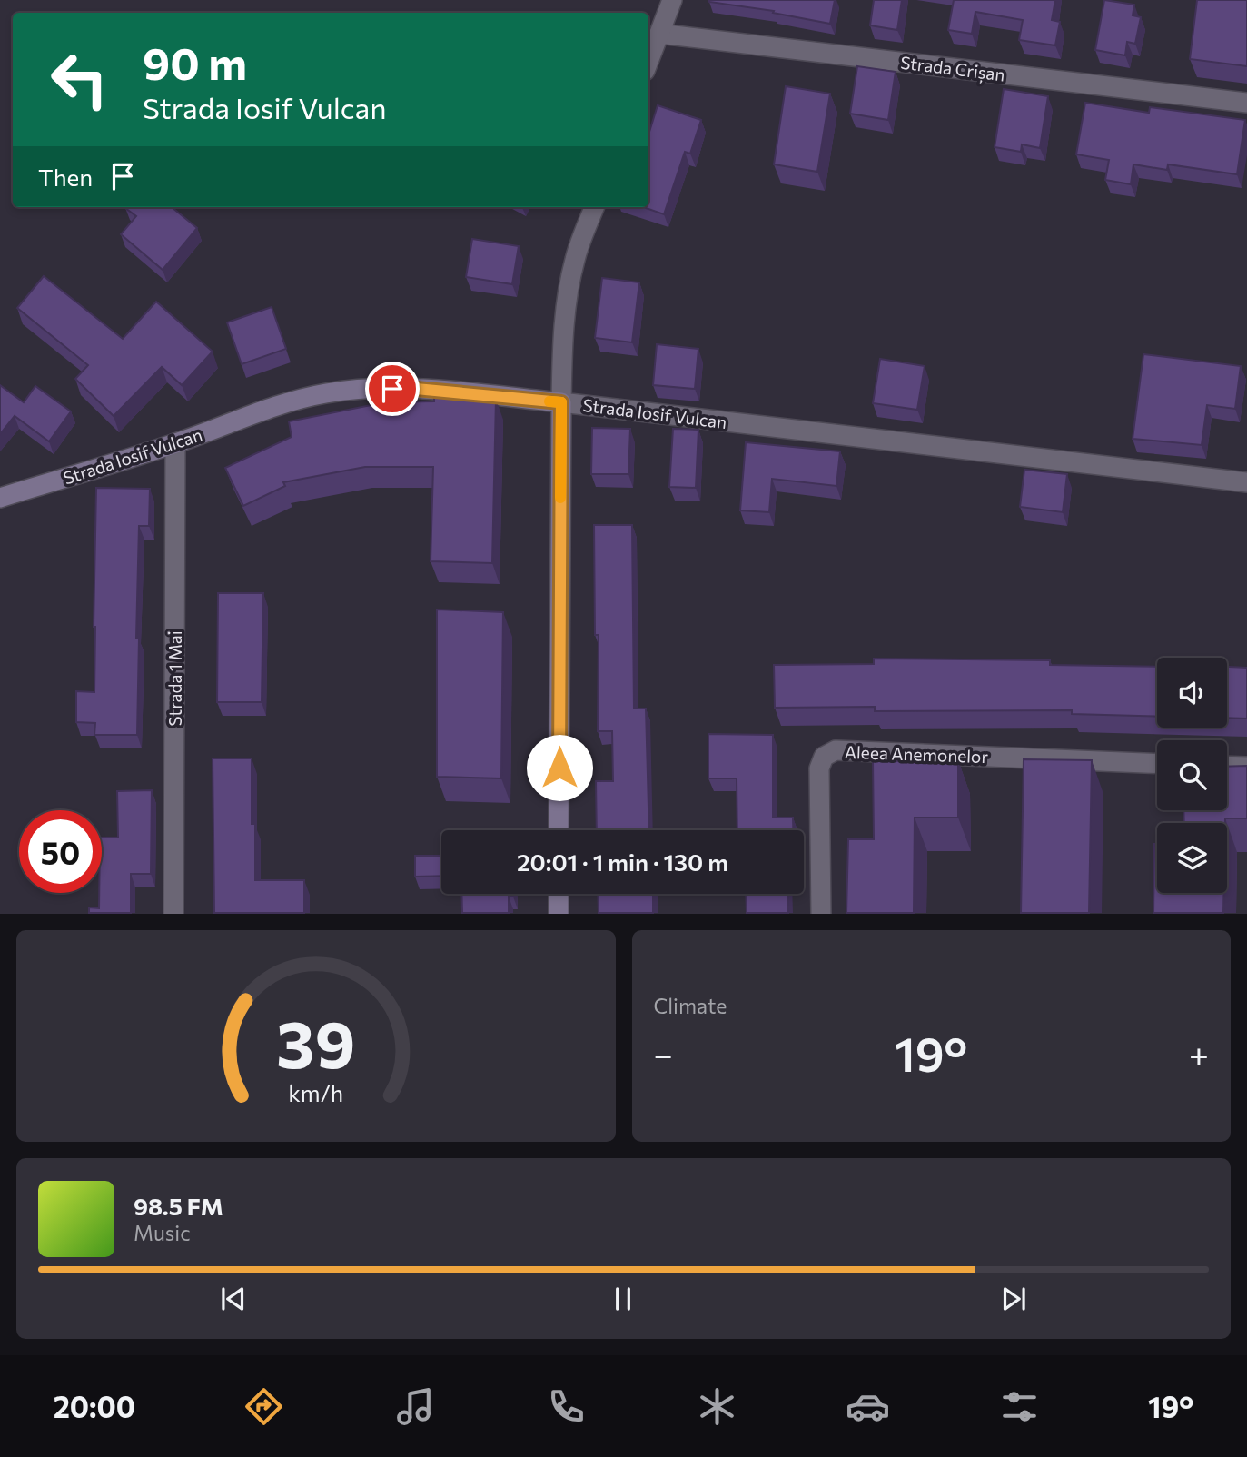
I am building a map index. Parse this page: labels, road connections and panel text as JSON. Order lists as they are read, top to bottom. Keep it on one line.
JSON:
{"streets":{"main road":["Strada Iosif Vulcan"],"street":["Strada Crișan","Strada 1 Mai","Aleea Anemonelor"]},"crossings":[["Strada Iosif Vulcan","Strada 1 Mai"]],"page":{"turn":["90 m","Strada Iosif Vulcan"],"then":"Then","limit":"50","trip":"20:01 · 1 min · 130 m","tile":"Climate","heat":["−","19°","+"],"song":["98.5 FM","Music"],"tabs":["20:00","19°"],"gauge":["39","km/h"]}}
